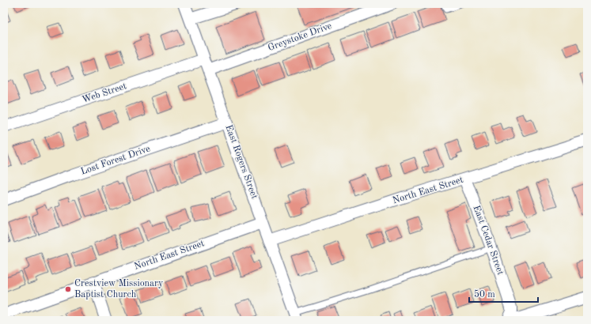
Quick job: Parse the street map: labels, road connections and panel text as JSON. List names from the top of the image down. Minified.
{"streets":{"street":["Greystoke Drive","Web Street","Lost Forest Drive","East Rogers Street","North East Street","East Cedar Street"]},"crossings":[["Greystoke Drive","East Rogers Street"],["Web Street","East Rogers Street"],["Lost Forest Drive","East Rogers Street"],["East Rogers Street","North East Street"],["North East Street","East Cedar Street"]],"places":["Crestview Missionary Baptist Church"],"scale_bar":"50 m"}
